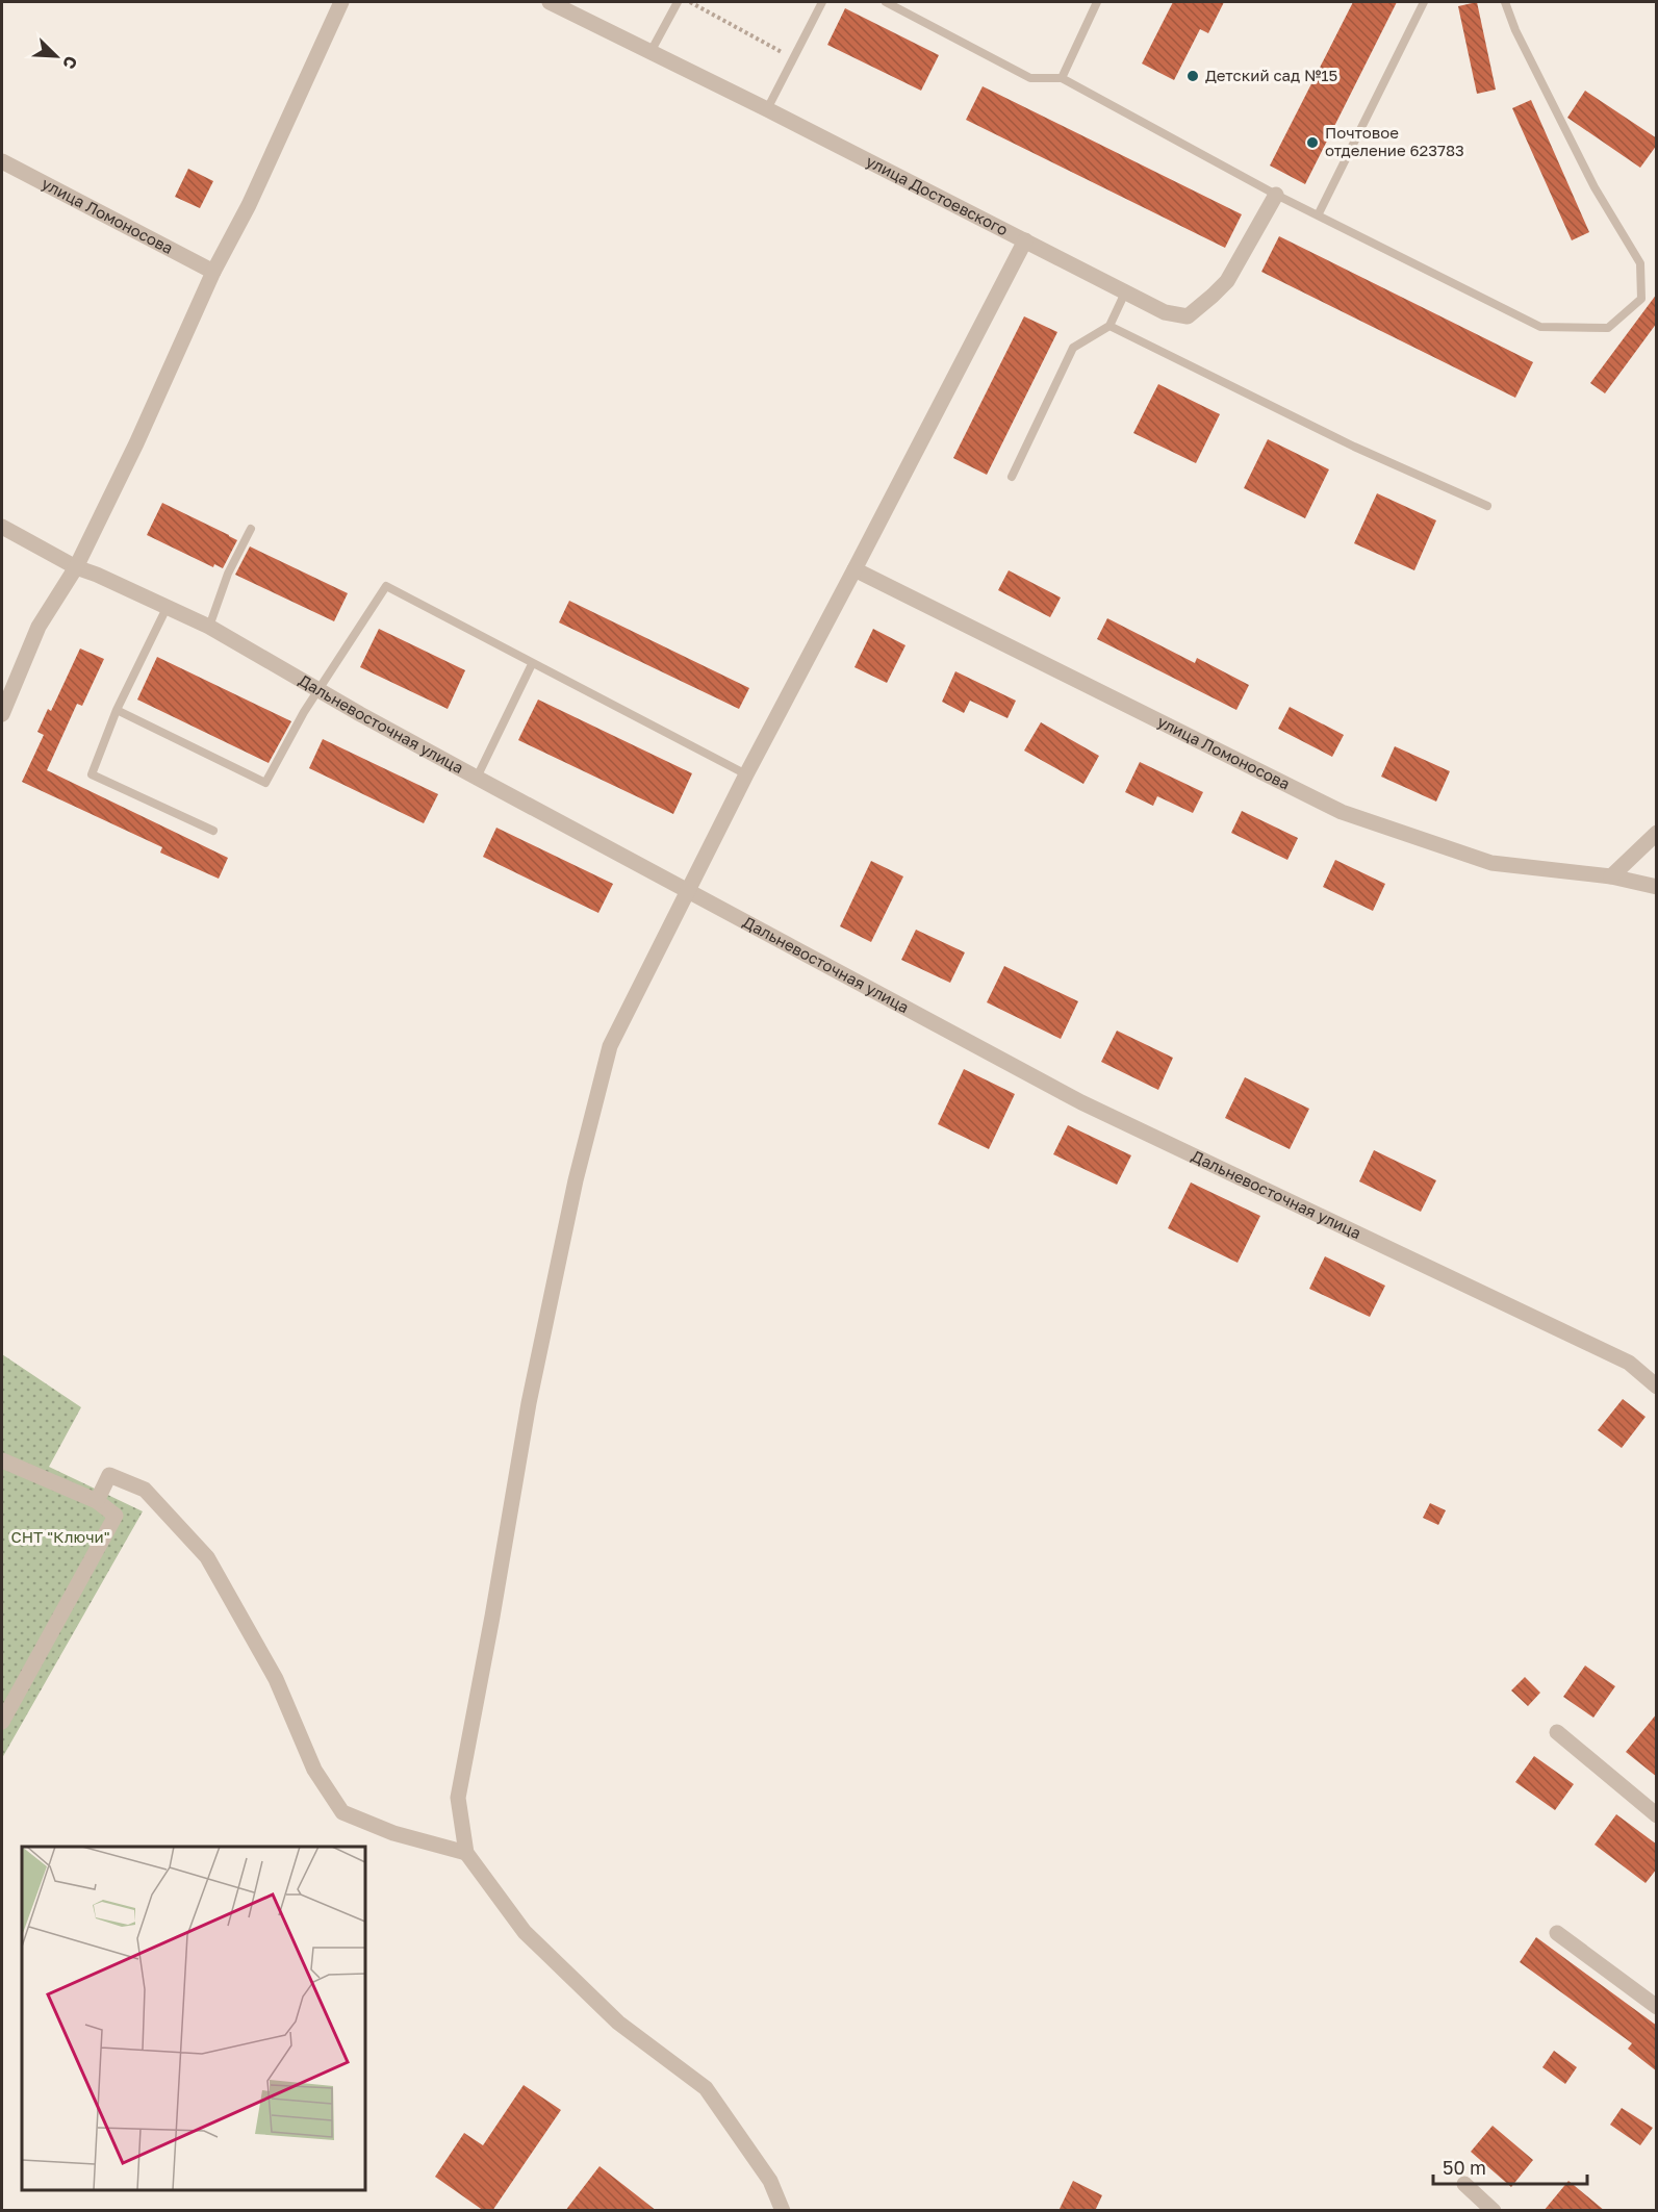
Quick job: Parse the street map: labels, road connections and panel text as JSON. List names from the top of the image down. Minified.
{"streets":{"street":["улица Достоевского","улица Ломоносова","Дальневосточная улица"]},"parks":["СНТ \"Ключи\""],"places":["Детский сад №15","Почтовое отделение 623783"],"scale_bar":"50 m","north":"bottom right"}
